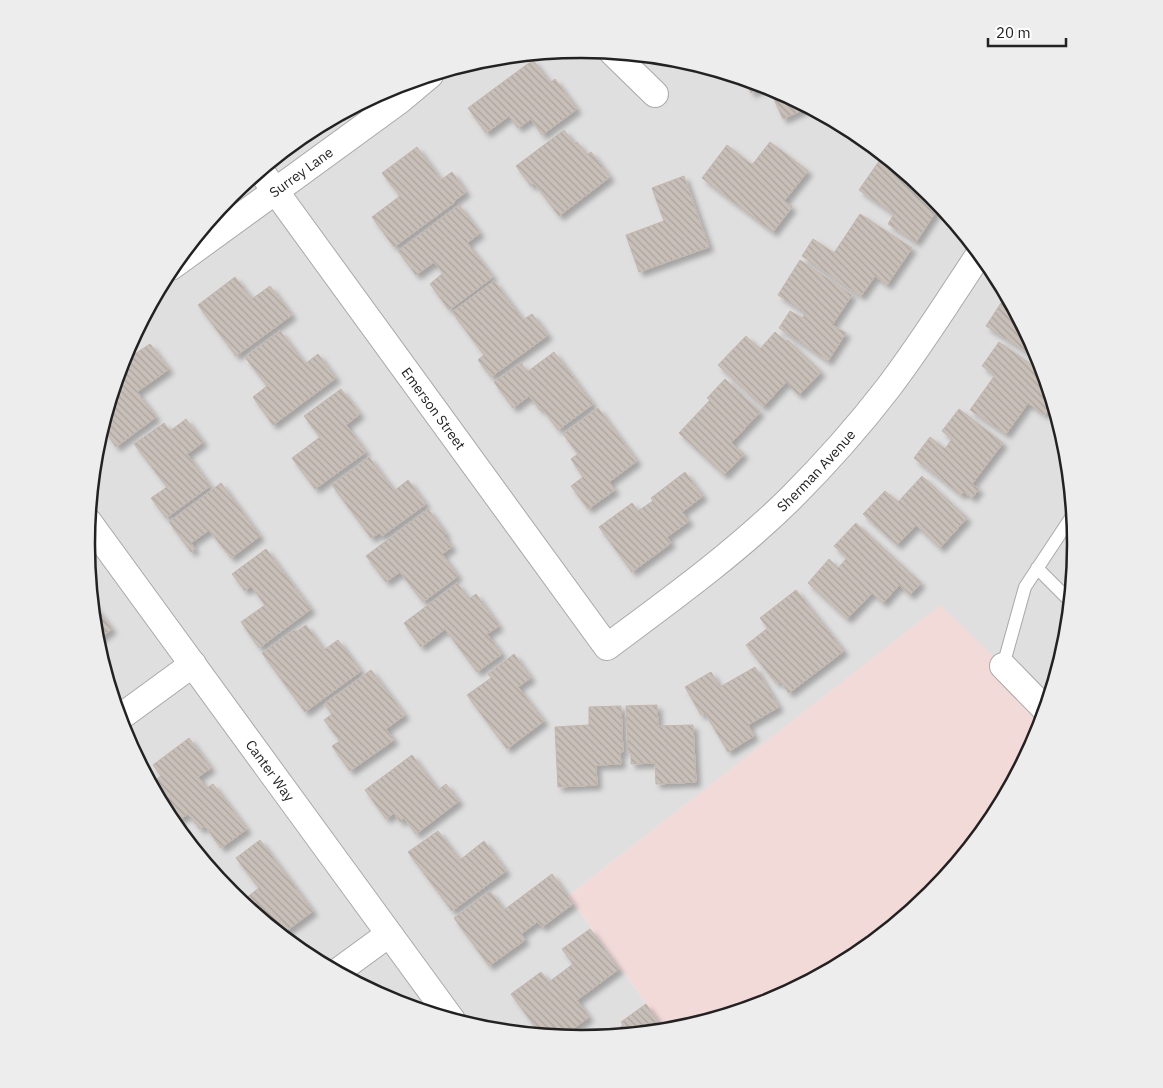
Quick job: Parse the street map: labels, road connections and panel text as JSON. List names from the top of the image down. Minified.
{"streets":{"street":["Surrey Lane","Emerson Street","Sherman Avenue","Canter Way"]},"crossings":[["Surrey Lane","Emerson Street"],["Emerson Street","Sherman Avenue"]],"scale_bar":"20 m"}
